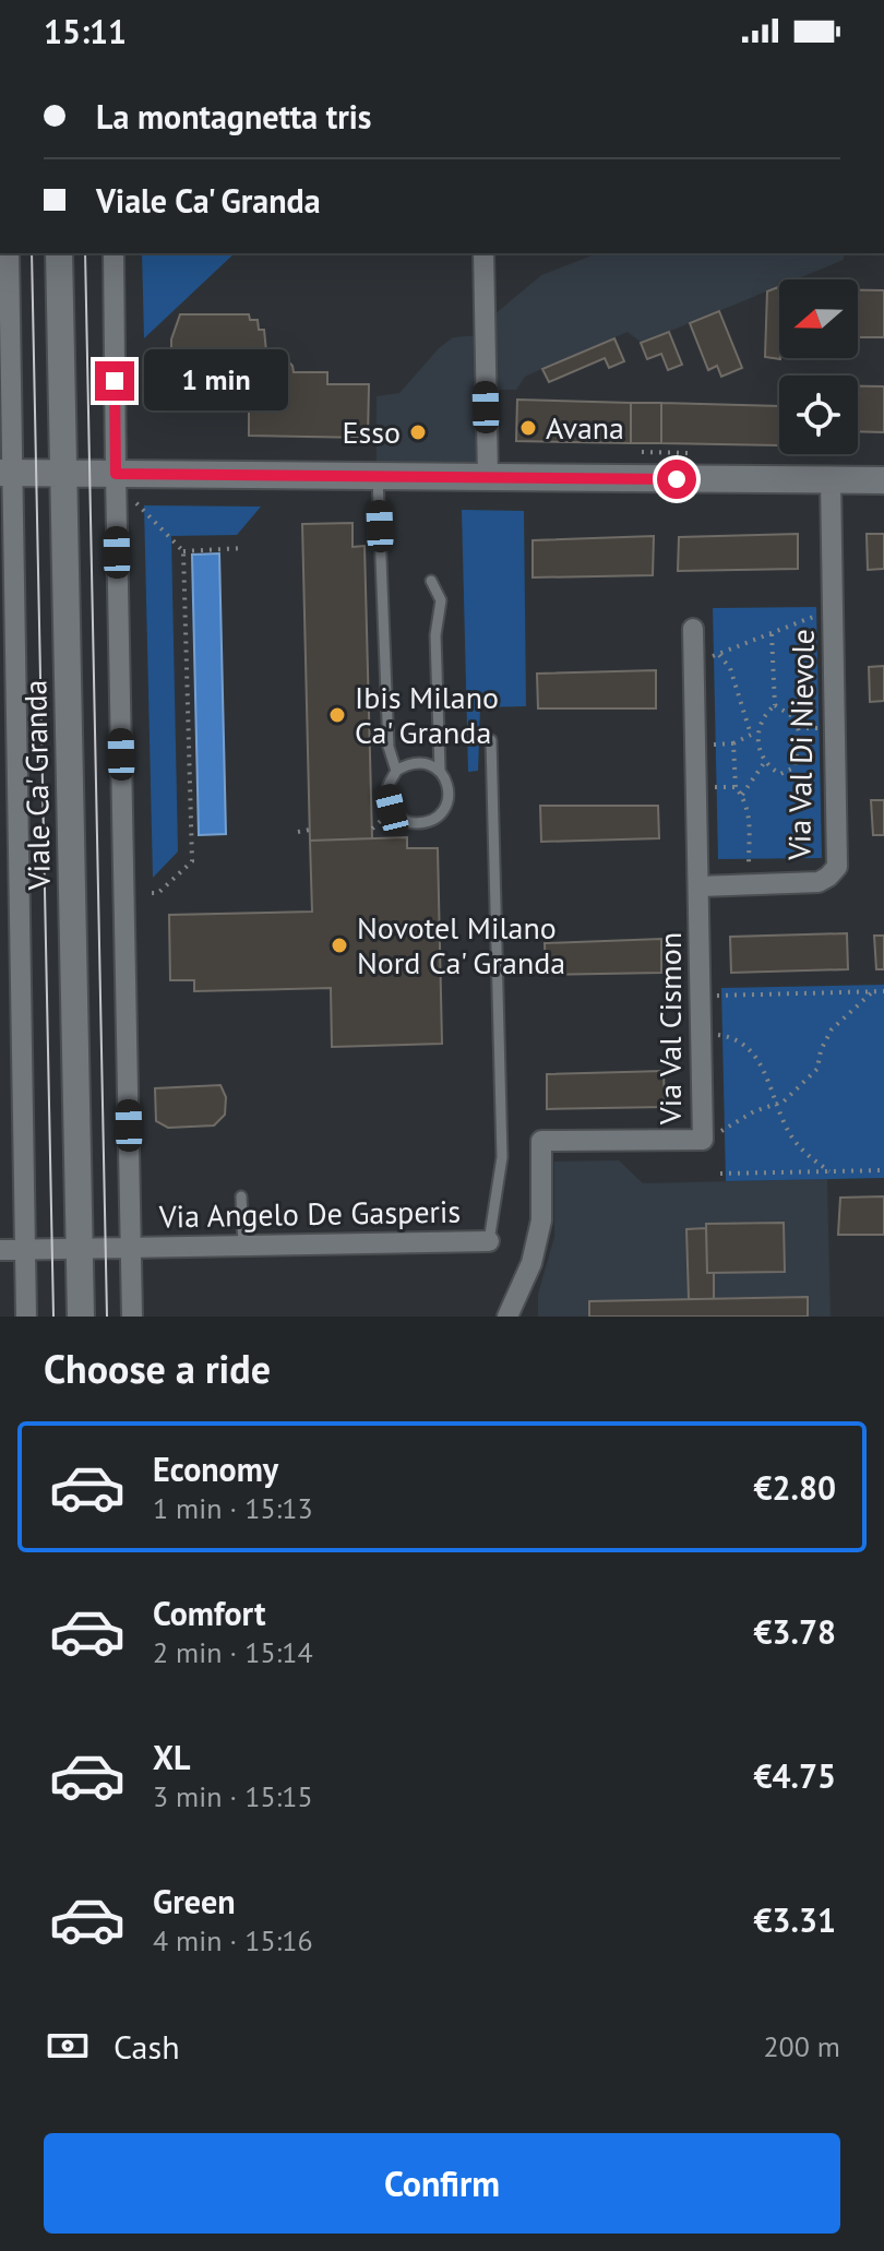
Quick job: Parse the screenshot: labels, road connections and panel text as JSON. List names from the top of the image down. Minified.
{"streets":{"street":["Via Val Di Nievole","Viale Ca' Granda","Via Val Cismon","Via Angelo De Gasperis"]},"crossings":[["Via Val Di Nievole","Via Val Cismon"],["Viale Ca' Granda","Via Angelo De Gasperis"]],"places":["Avana","Esso","Ibis Milano Ca' Granda","Novotel Milano Nord Ca' Granda"],"north":"left","page":{"status":"15:11","banner":["La montagnetta tris","Viale Ca' Granda"],"bubble":"1 min","heading":"Choose a ride","list":[{"name":"Economy","note":"1 min · 15:13","value":"€2.80"},{"name":"Comfort","note":"2 min · 15:14","value":"€3.78"},{"name":"XL","note":"3 min · 15:15","value":"€4.75"},{"name":"Green","note":"4 min · 15:16","value":"€3.31"}],"pay":["Cash","200 m"],"buttons":"Confirm"}}
